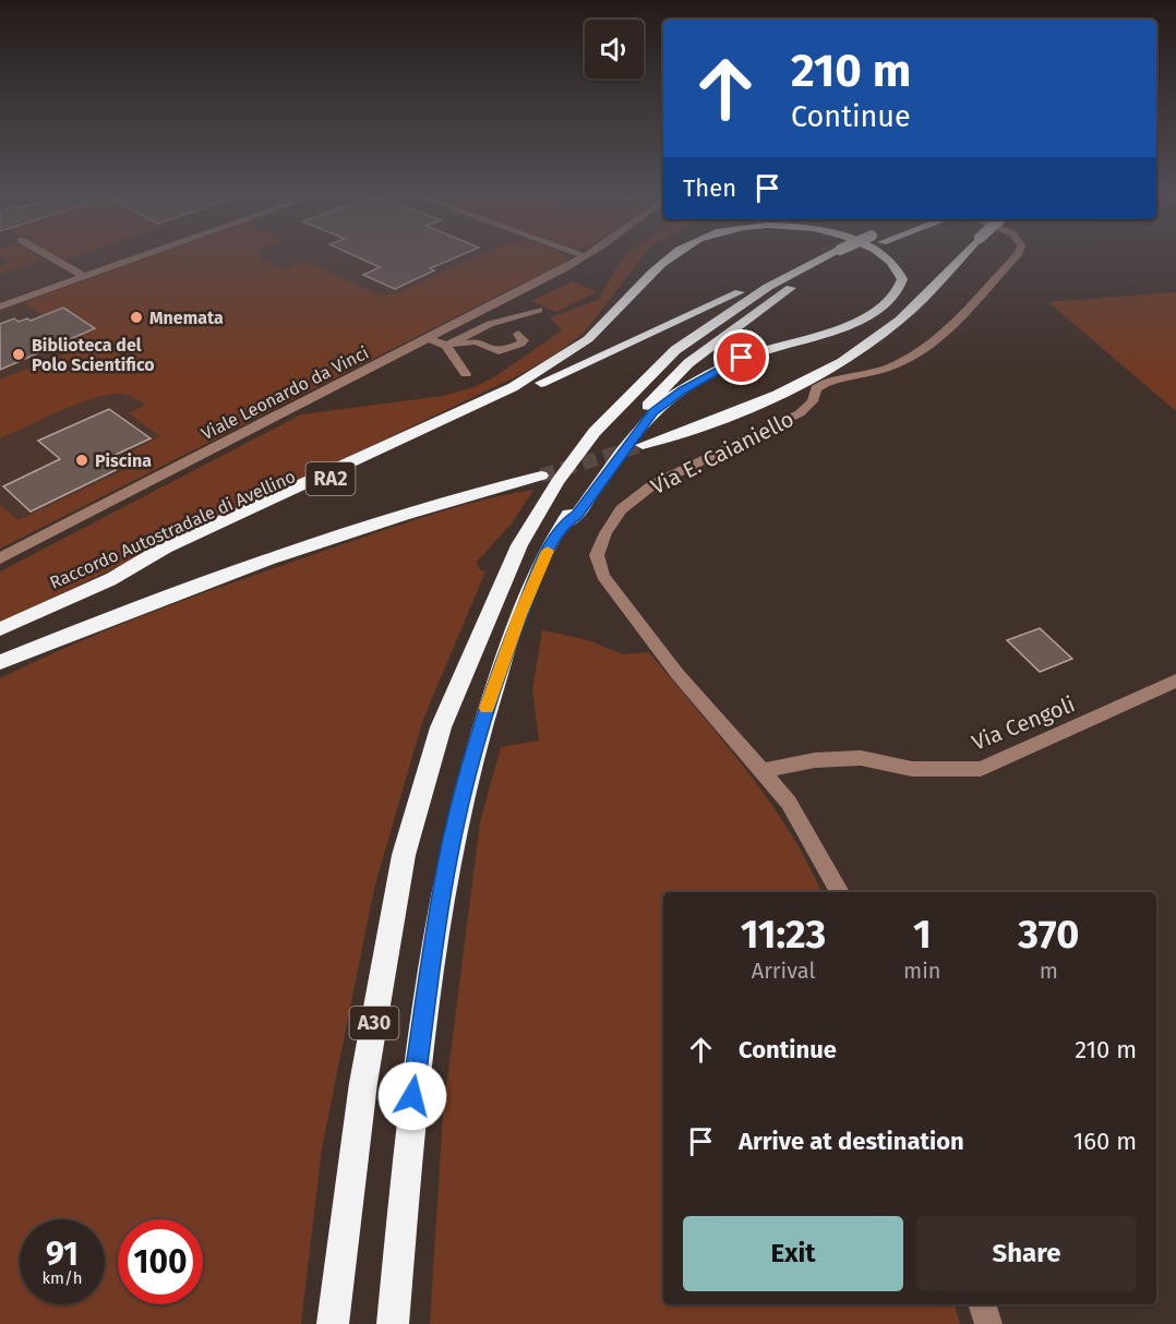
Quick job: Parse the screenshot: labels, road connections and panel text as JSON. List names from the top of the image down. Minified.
{"streets":{"highway":["RA2","Raccordo Autostradale di Avellino","A30"],"street":["Viale Leonardo da Vinci","Via E. Caianiello","Via Cengoli"]},"crossings":[["Via E. Caianiello","Via Cengoli"],["Raccordo Autostradale di Avellino","A30"]],"places":["Mnemata","Biblioteca del Polo Scientifico","Piscina"],"page":{"turn":["210 m","Continue"],"then":"Then","eta":["11:23","Arrival","1","min","370","m"],"list":[{"name":"Continue","value":"210 m"},{"name":"Arrive at destination","value":"160 m"}],"buttons":["Exit","Share"],"speed":"91 km/h","limit":"100"}}
